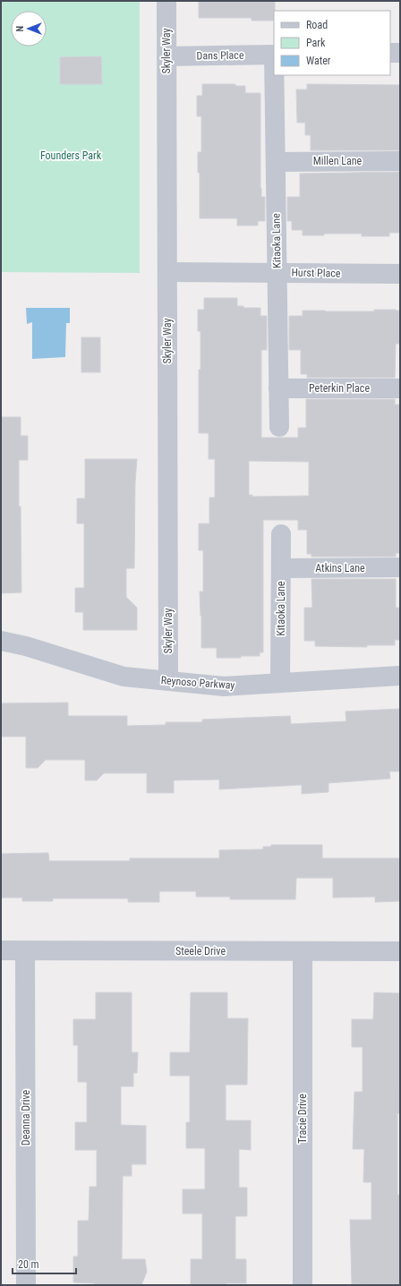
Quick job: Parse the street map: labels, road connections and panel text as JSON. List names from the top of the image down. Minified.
{"streets":{"street":["Skyler Way","Dans Place","Millen Lane","Kitaoka Lane","Hurst Place","Peterkin Place","Atkins Lane","Reynoso Parkway","Steele Drive","Deanna Drive","Tracie Drive"]},"crossings":[["Skyler Way","Dans Place"],["Skyler Way","Hurst Place"],["Skyler Way","Reynoso Parkway"],["Millen Lane","Kitaoka Lane"],["Kitaoka Lane","Hurst Place"],["Kitaoka Lane","Peterkin Place"],["Kitaoka Lane","Atkins Lane"],["Kitaoka Lane","Reynoso Parkway"],["Steele Drive","Deanna Drive"],["Steele Drive","Tracie Drive"]],"parks":["Founders Park"],"legend":["Road","Park","Water"],"scale_bar":"20 m","north":"left"}
